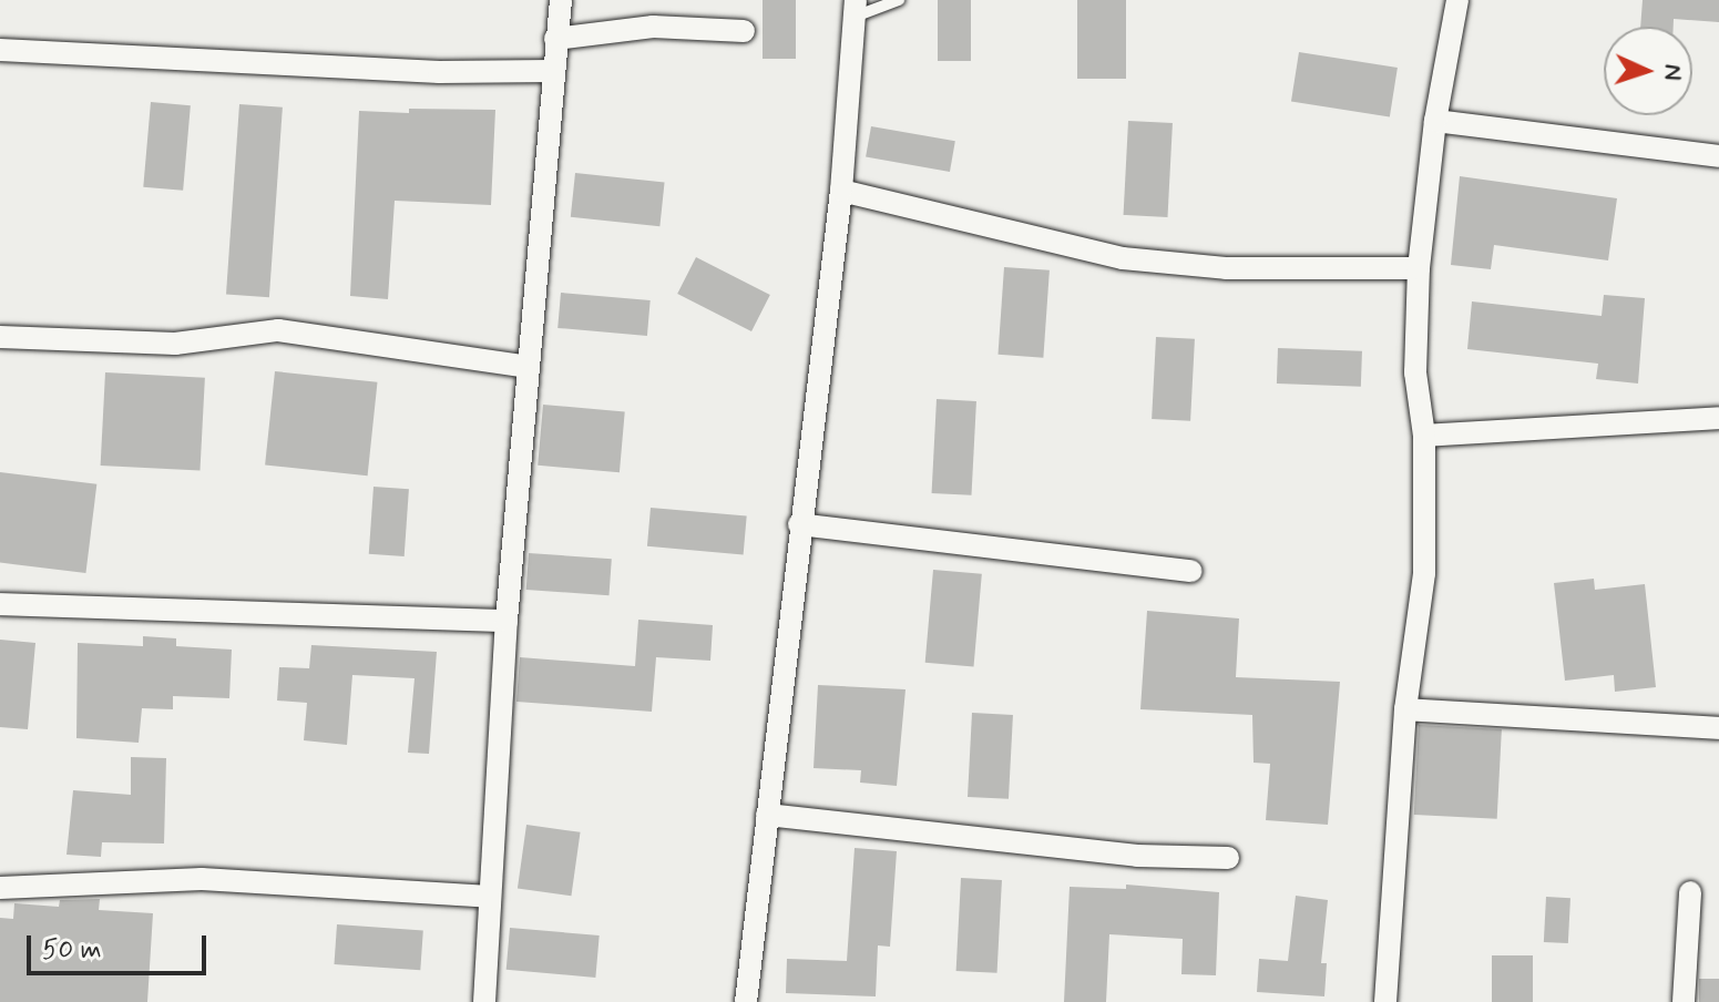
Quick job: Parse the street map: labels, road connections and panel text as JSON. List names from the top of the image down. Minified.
{"scale_bar":"50 m","north":"right"}
